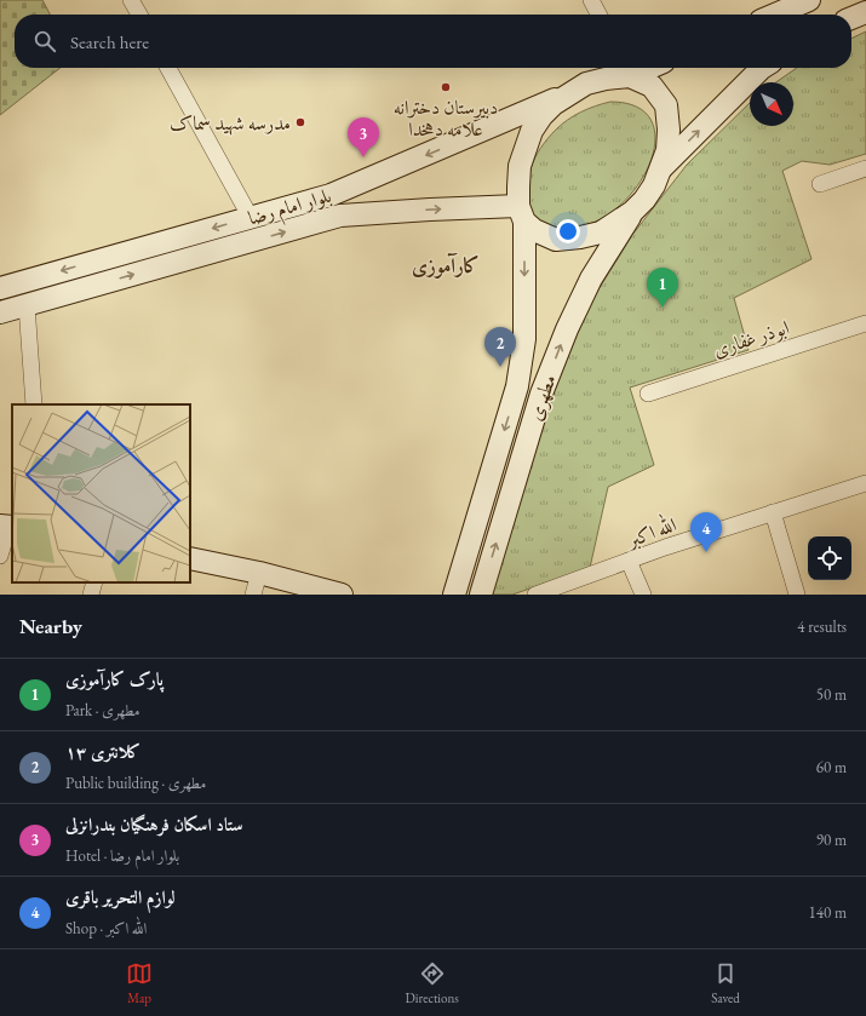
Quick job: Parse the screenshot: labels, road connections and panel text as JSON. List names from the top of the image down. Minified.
{"streets":{"main road":["بلوار امام رضا","مطهری"],"street":["ابوذر غفاری","الله اکبر"]},"crossings":[["بلوار امام رضا","مطهری"]],"districts":["کارآموزی"],"places":["دبیرستان دخترانه علامه دهخدا","مدرسه شهید سماک"],"north":"bottom right","page":{"search":"Search here","pins":["3","1","2","4"],"heading":["Nearby","4 results"],"list":[{"mark":"1","name":"پارک کارآموزی","note":"Park · مطهری","value":"50 m"},{"mark":"2","name":"کلانتری ۱۳","note":"Public building · مطهری","value":"60 m"},{"mark":"3","name":"ستاد اسکان فرهنگیان بندرانزلی","note":"Hotel · بلوار امام رضا","value":"90 m"},{"mark":"4","name":"لوازم التحریر باقری","note":"Shop · الله اکبر","value":"140 m"}],"nav":["Map","Directions","Saved"]}}
